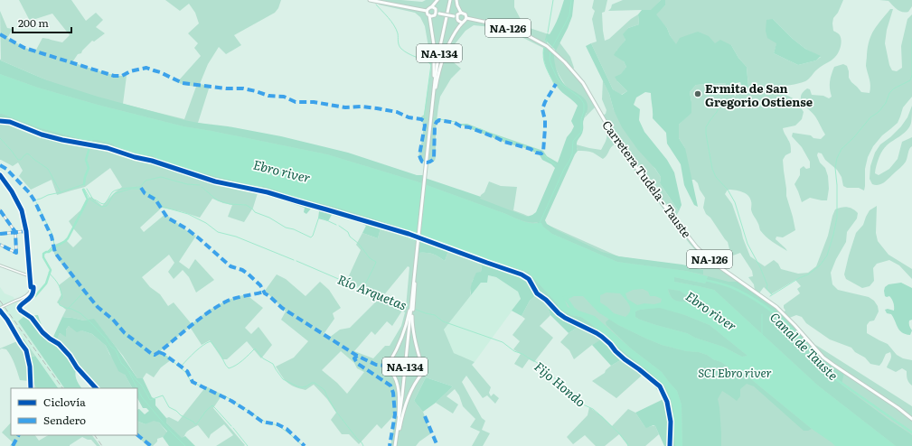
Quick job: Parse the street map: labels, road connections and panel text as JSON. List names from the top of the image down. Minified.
{"streets":{"main road":["NA-126","NA-134","Carretera Tudela - Tauste"]},"water":["Ebro river","Río Arquetas","Canal de Tauste","Fijo Hondo"],"parks":["SCI Ebro river"],"places":["Ermita de San Gregorio Ostiense"],"legend":["Ciclovía","Sendero"],"scale_bar":"200 m"}
